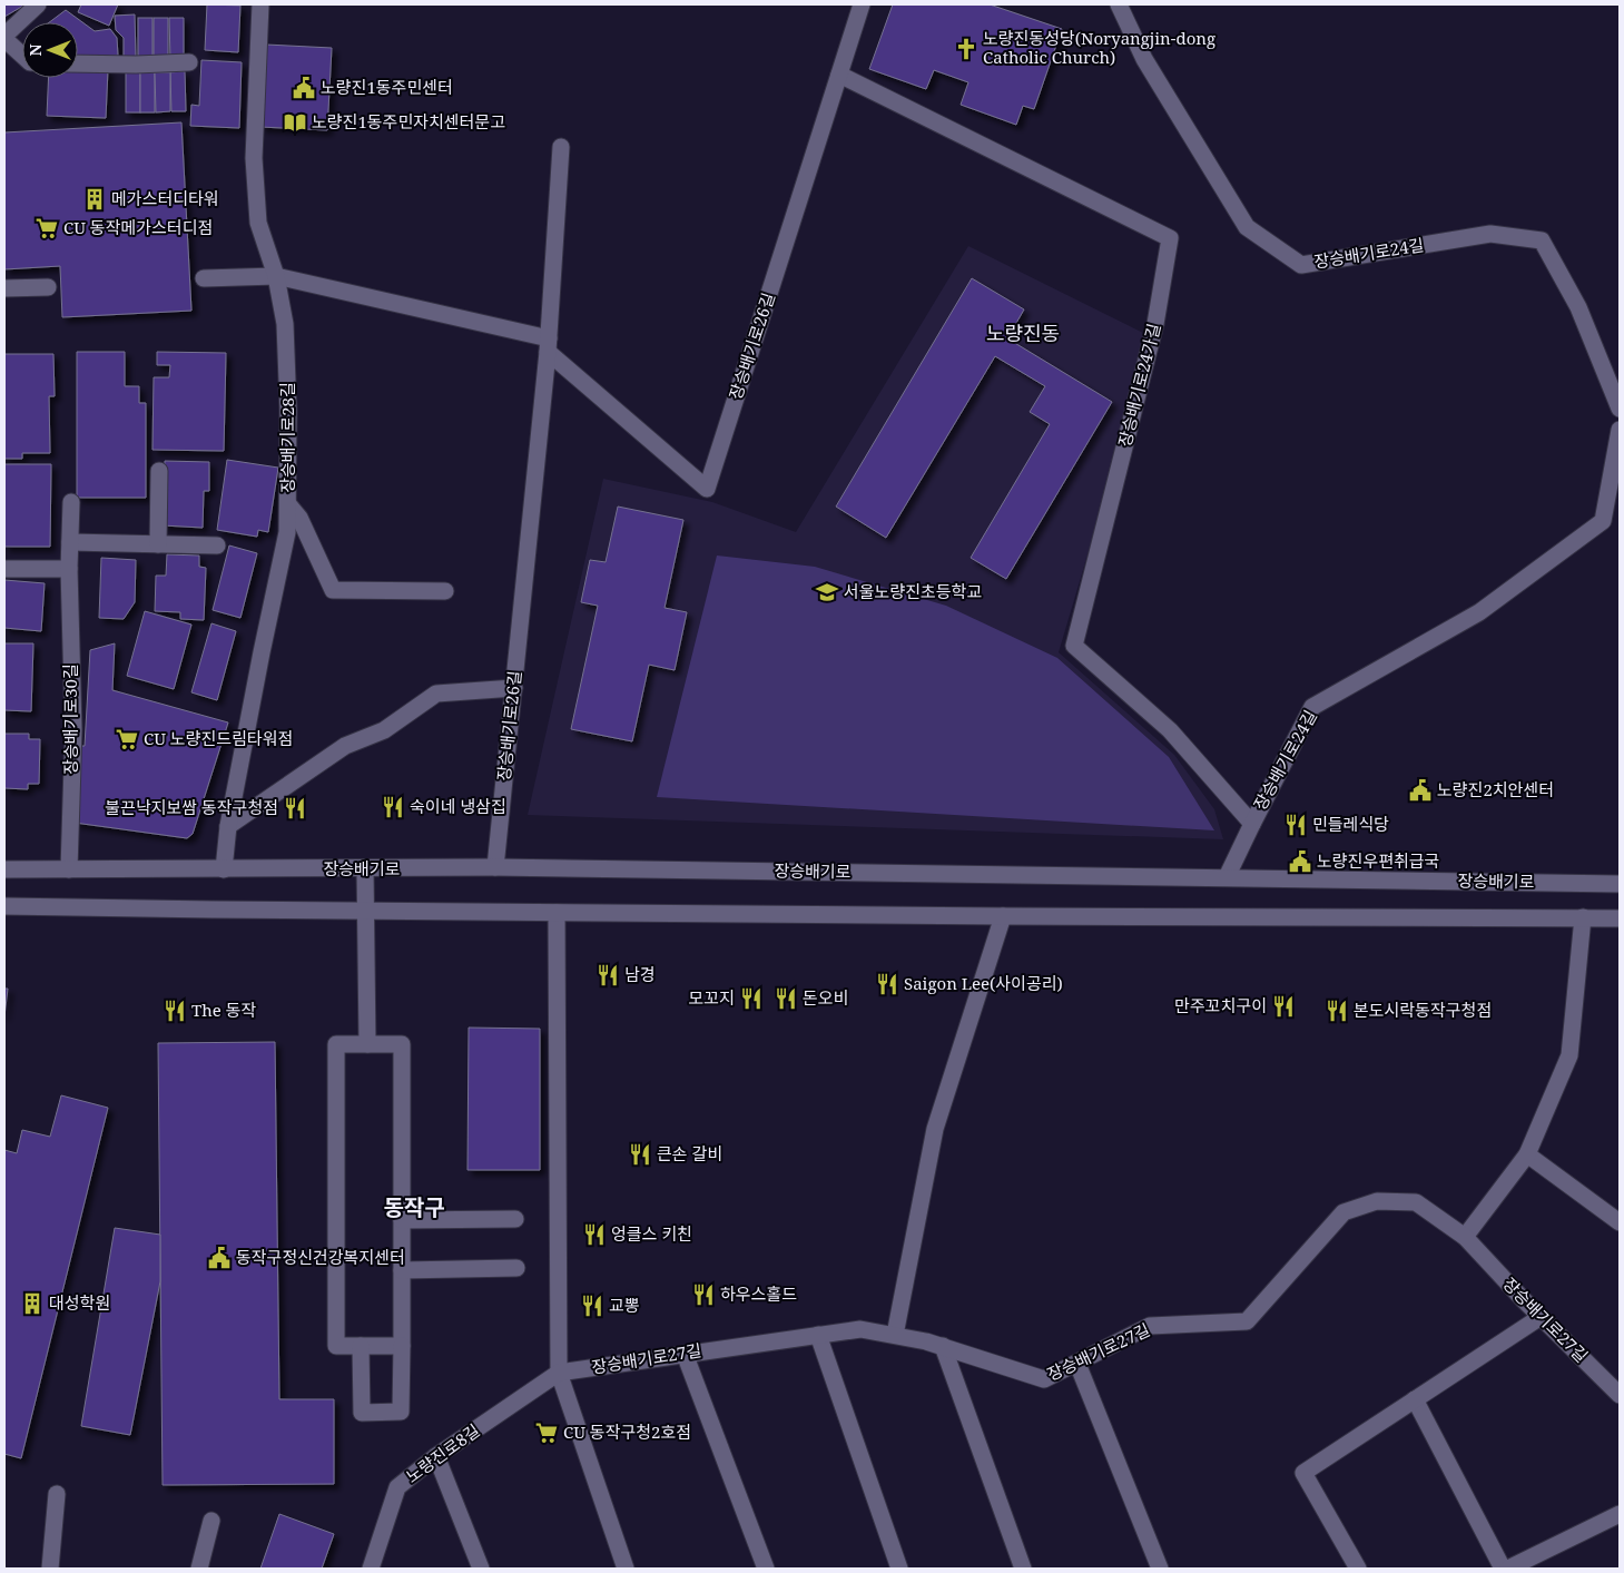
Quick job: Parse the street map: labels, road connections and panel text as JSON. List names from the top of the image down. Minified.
{"streets":{"street":["장승배기로24길","장승배기로26길","장승배기로24가길","장승배기로28길","장승배기로30길","장승배기로","장승배기로27길","노량진로8길"]},"crossings":[["장승배기로24길","장승배기로24가길"],["장승배기로24길","장승배기로"],["장승배기로26길","장승배기로24가길"],["장승배기로26길","장승배기로"],["장승배기로28길","장승배기로"],["장승배기로30길","장승배기로"],["장승배기로27길","노량진로8길"]],"districts":["노량진동","동작구"],"places":{"church":["노량진동성당(Noryangjin-dong Catholic Church)"],"public building":["노량진1동주민센터","노량진2치안센터","노량진우편취급국","동작구정신건강복지센터"],"library":["노량진1동주민자치센터문고"],"building":["메가스터디타워","대성학원"],"supermarket":["CU 동작메가스터디점","CU 노량진드림타워점","CU 동작구청2호점"],"school or university":["서울노량진초등학교"],"restaurant":["숙이네 냉삼집","불끈낙지보쌈 동작구청점","민들레식당","남경","Saigon Lee(사이공리)","모꼬지","돈오비","만주꼬치구이","The 동작","본도시락동작구청점","큰손 갈비","엉클스 키친","하우스홀드","교뽕"]},"north":"left"}
